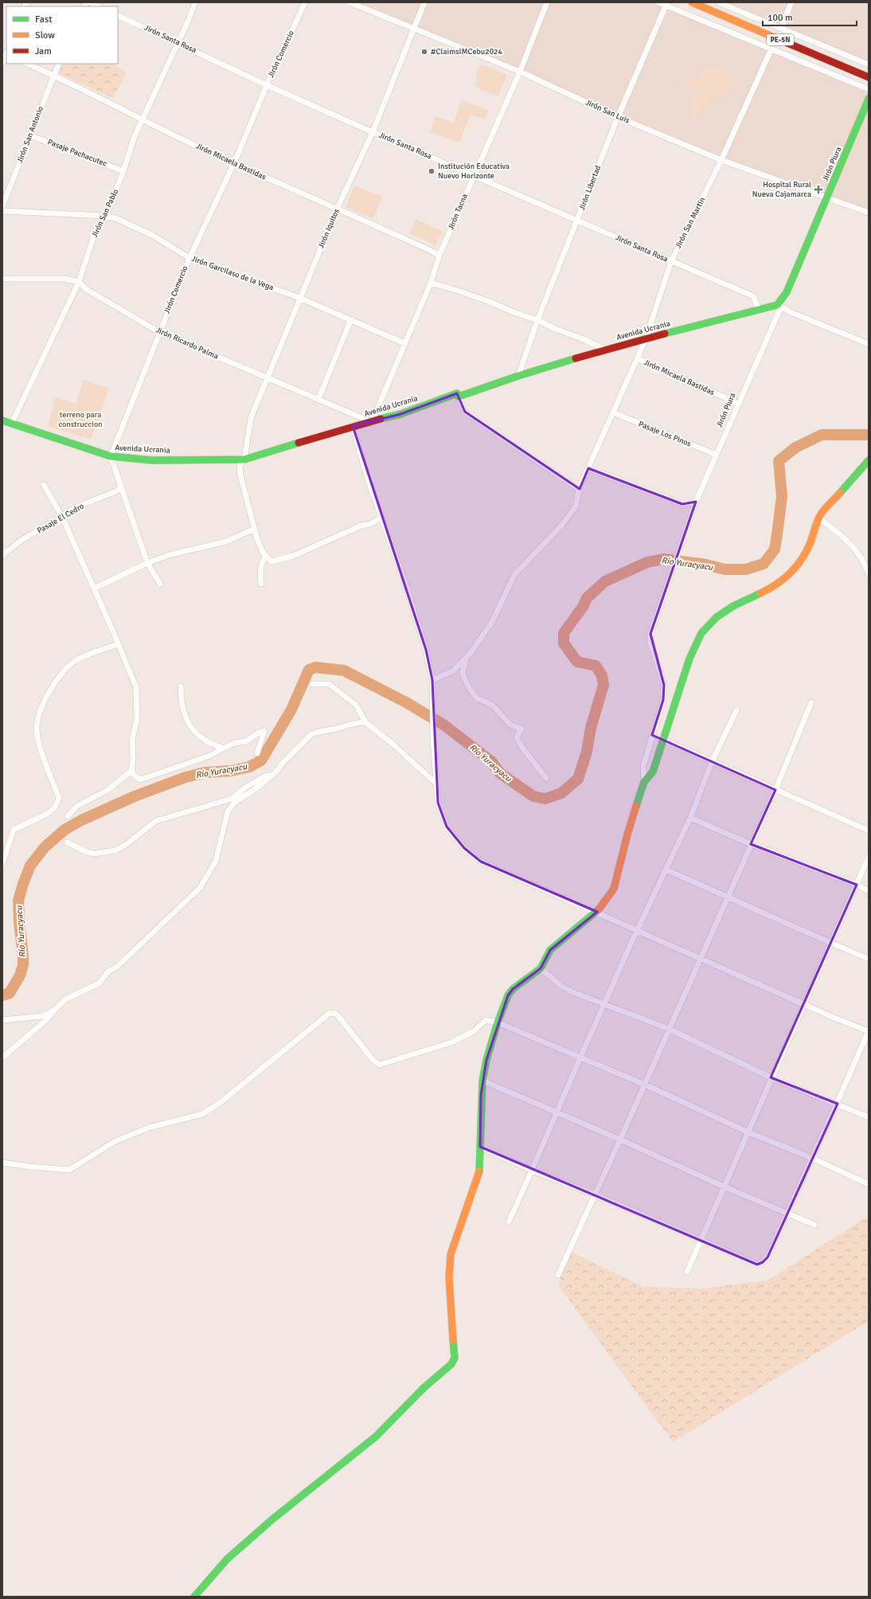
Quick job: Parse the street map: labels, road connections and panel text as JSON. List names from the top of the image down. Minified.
{"streets":{"main road":["PE-5N","Jirón Piura","Avenida Ucrania"],"street":["Jirón Santa Rosa","Jirón Comercio","Jirón San Luis","Jirón San Antonio","Pasaje Pachacutec","Jirón Micaela Bastidas","Jirón Libertad","Jirón Tacna","Jirón San Pablo","Jirón San Martín","Jirón Iquitos","Jirón Garcilaso de la Vega","Jirón Ricardo Palma","Pasaje Los Pinos","Pasaje El Cedro"]},"crossings":[["Jirón Santa Rosa","Jirón Comercio"],["Jirón Santa Rosa","Jirón Libertad"],["Jirón Santa Rosa","Jirón Tacna"],["Jirón Santa Rosa","Jirón San Pablo"],["Jirón Santa Rosa","Jirón San Martín"],["Jirón Santa Rosa","Jirón Iquitos"],["Jirón Santa Rosa","Avenida Ucrania"],["Jirón Comercio","Jirón Micaela Bastidas"],["Jirón Comercio","Jirón Garcilaso de la Vega"],["Jirón Comercio","Avenida Ucrania"],["Jirón Comercio","Jirón Ricardo Palma"],["Jirón San Luis","Jirón Piura"],["Jirón San Luis","Jirón Libertad"],["Jirón San Luis","Jirón Tacna"],["Jirón San Luis","Jirón San Martín"],["Jirón San Luis","Jirón Iquitos"],["Jirón San Antonio","Pasaje Pachacutec"],["Jirón San Antonio","Jirón Micaela Bastidas"],["Pasaje Pachacutec","Jirón San Pablo"],["Jirón Micaela Bastidas","Jirón Piura"],["Jirón Micaela Bastidas","Jirón Tacna"],["Jirón Micaela Bastidas","Jirón San Pablo"],["Jirón Micaela Bastidas","Jirón San Martín"],["Jirón Micaela Bastidas","Jirón Iquitos"],["Jirón Piura","Avenida Ucrania"],["Jirón Piura","Pasaje Los Pinos"],["Jirón Libertad","Avenida Ucrania"],["Jirón Tacna","Jirón Garcilaso de la Vega"],["Jirón Tacna","Avenida Ucrania"],["Jirón Tacna","Jirón Ricardo Palma"],["Jirón San Pablo","Jirón Garcilaso de la Vega"],["Jirón San Pablo","Avenida Ucrania"],["Jirón San Pablo","Jirón Ricardo Palma"],["Jirón San Martín","Avenida Ucrania"],["Jirón San Martín","Pasaje Los Pinos"],["Jirón Iquitos","Jirón Garcilaso de la Vega"],["Jirón Iquitos","Avenida Ucrania"],["Jirón Iquitos","Jirón Ricardo Palma"],["Avenida Ucrania","Jirón Ricardo Palma"]],"water":["Río Yuracyacu"],"parks":["terreno para construccion"],"places":{"other":["#ClaimsIMCebu2024","Institución Educativa Nuevo Horizonte"],"health":["Hospital Rural Nueva Cajamarca"]},"legend":["Fast","Slow","Jam"],"scale_bar":"100 m"}
